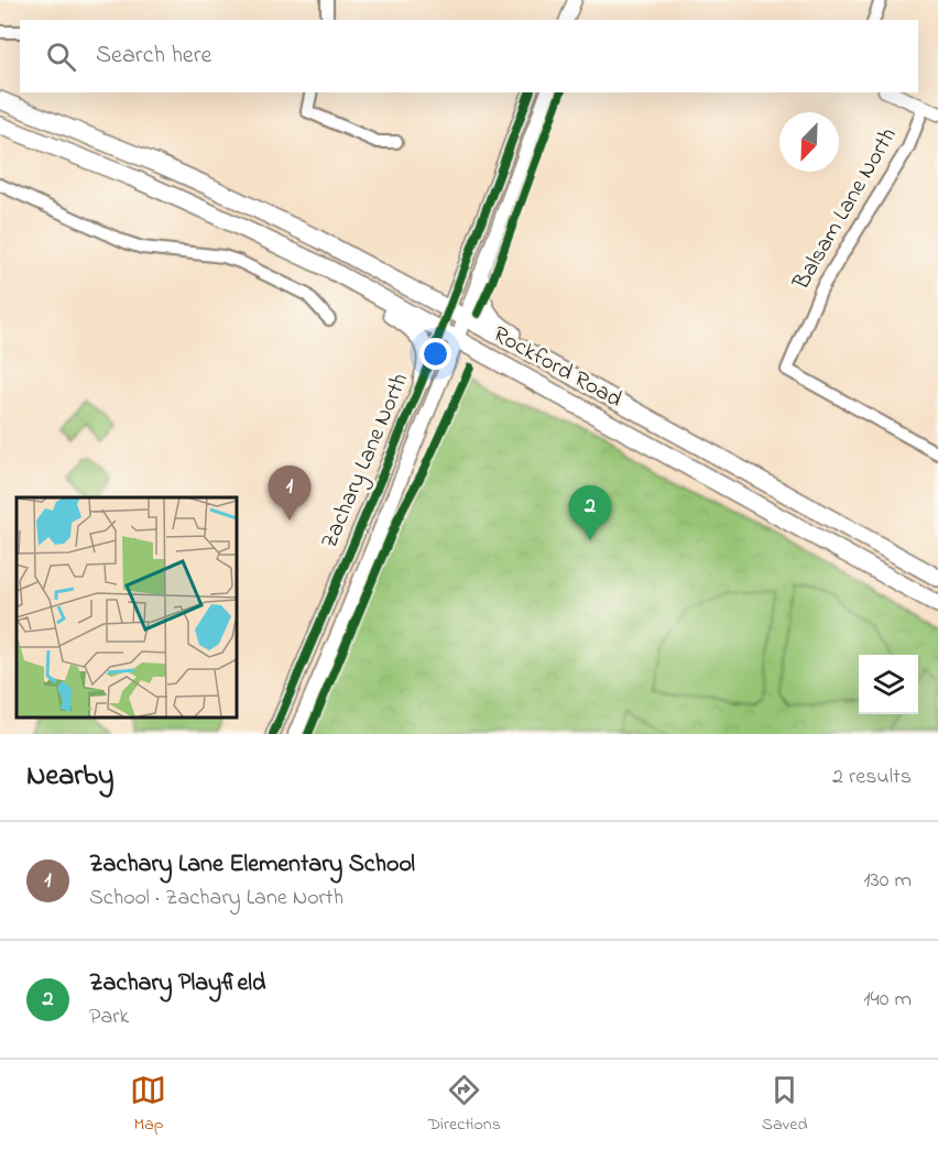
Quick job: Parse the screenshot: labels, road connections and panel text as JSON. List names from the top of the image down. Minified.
{"streets":{"main road":["Rockford Road"],"street":["Balsam Lane North","Zachary Lane North"]},"crossings":[["Rockford Road","Zachary Lane North"]],"north":"bottom left","page":{"search":"Search here","pins":["1","2"],"heading":["Nearby","2 results"],"list":[{"mark":"1","name":"Zachary Lane Elementary School","note":"School · Zachary Lane North","value":"130 m"},{"mark":"2","name":"Zachary Playfield","note":"Park","value":"140 m"}],"nav":["Map","Directions","Saved"]}}
